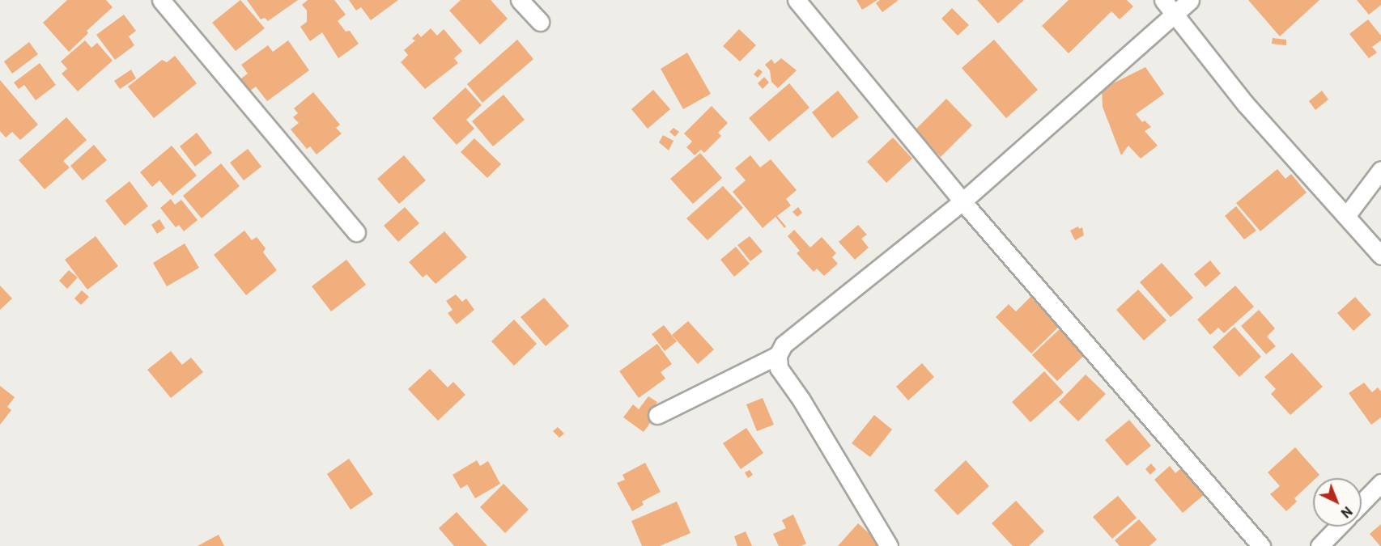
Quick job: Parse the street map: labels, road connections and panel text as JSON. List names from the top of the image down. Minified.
{"north":"bottom right"}
